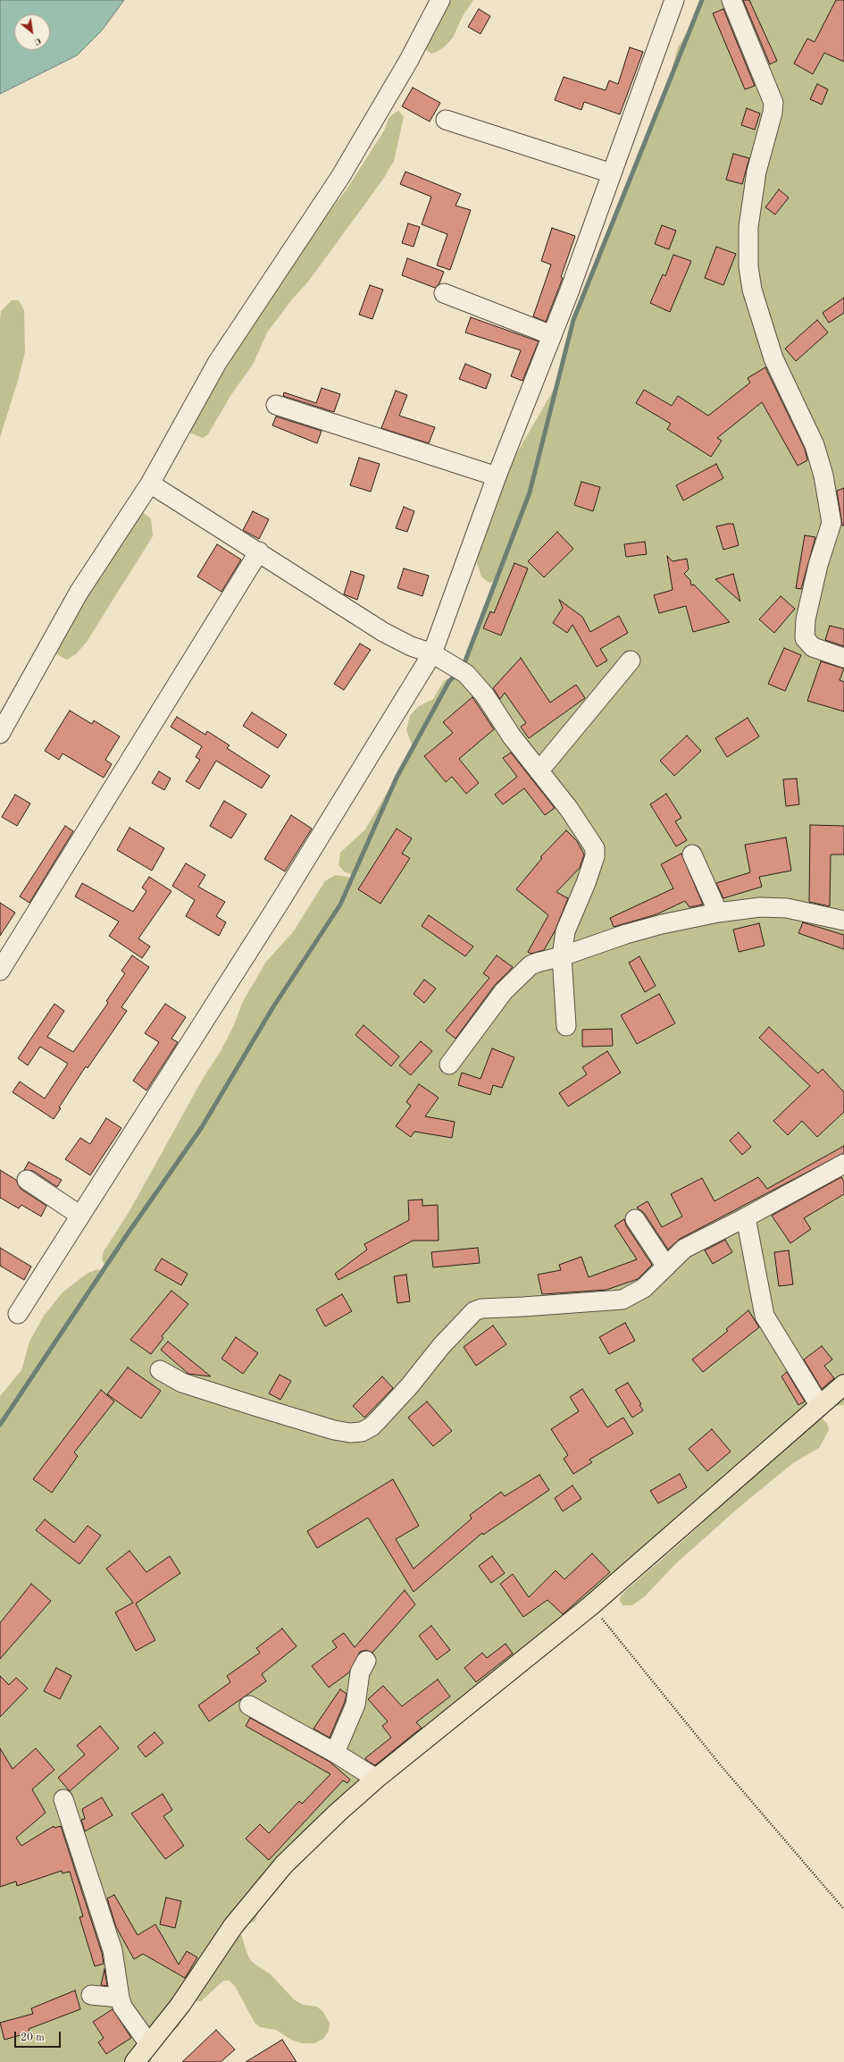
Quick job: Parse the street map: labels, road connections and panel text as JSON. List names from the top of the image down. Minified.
{"scale_bar":"20 m","north":"bottom right"}
